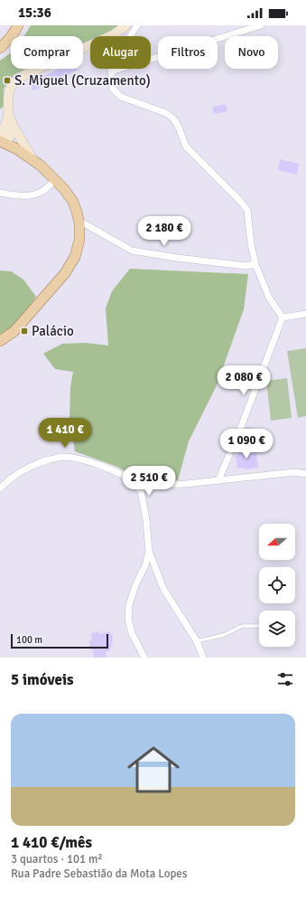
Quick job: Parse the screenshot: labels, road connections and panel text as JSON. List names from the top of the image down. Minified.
{"places":{"transit":["S. Miguel (Cruzamento)","Palácio"]},"scale_bar":"100 m","north":"left","page":{"status":"15:36","chip":["Comprar","Alugar","Filtros","Novo"],"price":["2 180 €","2 080 €","1 410 €","1 090 €","2 510 €"],"scale":"100 m","heading":"5 imóveis","list":[{"name":"1 410 €/mês","note":"3 quartos · 101 m² · Rua Padre Sebastião da Mota Lopes"}]}}
